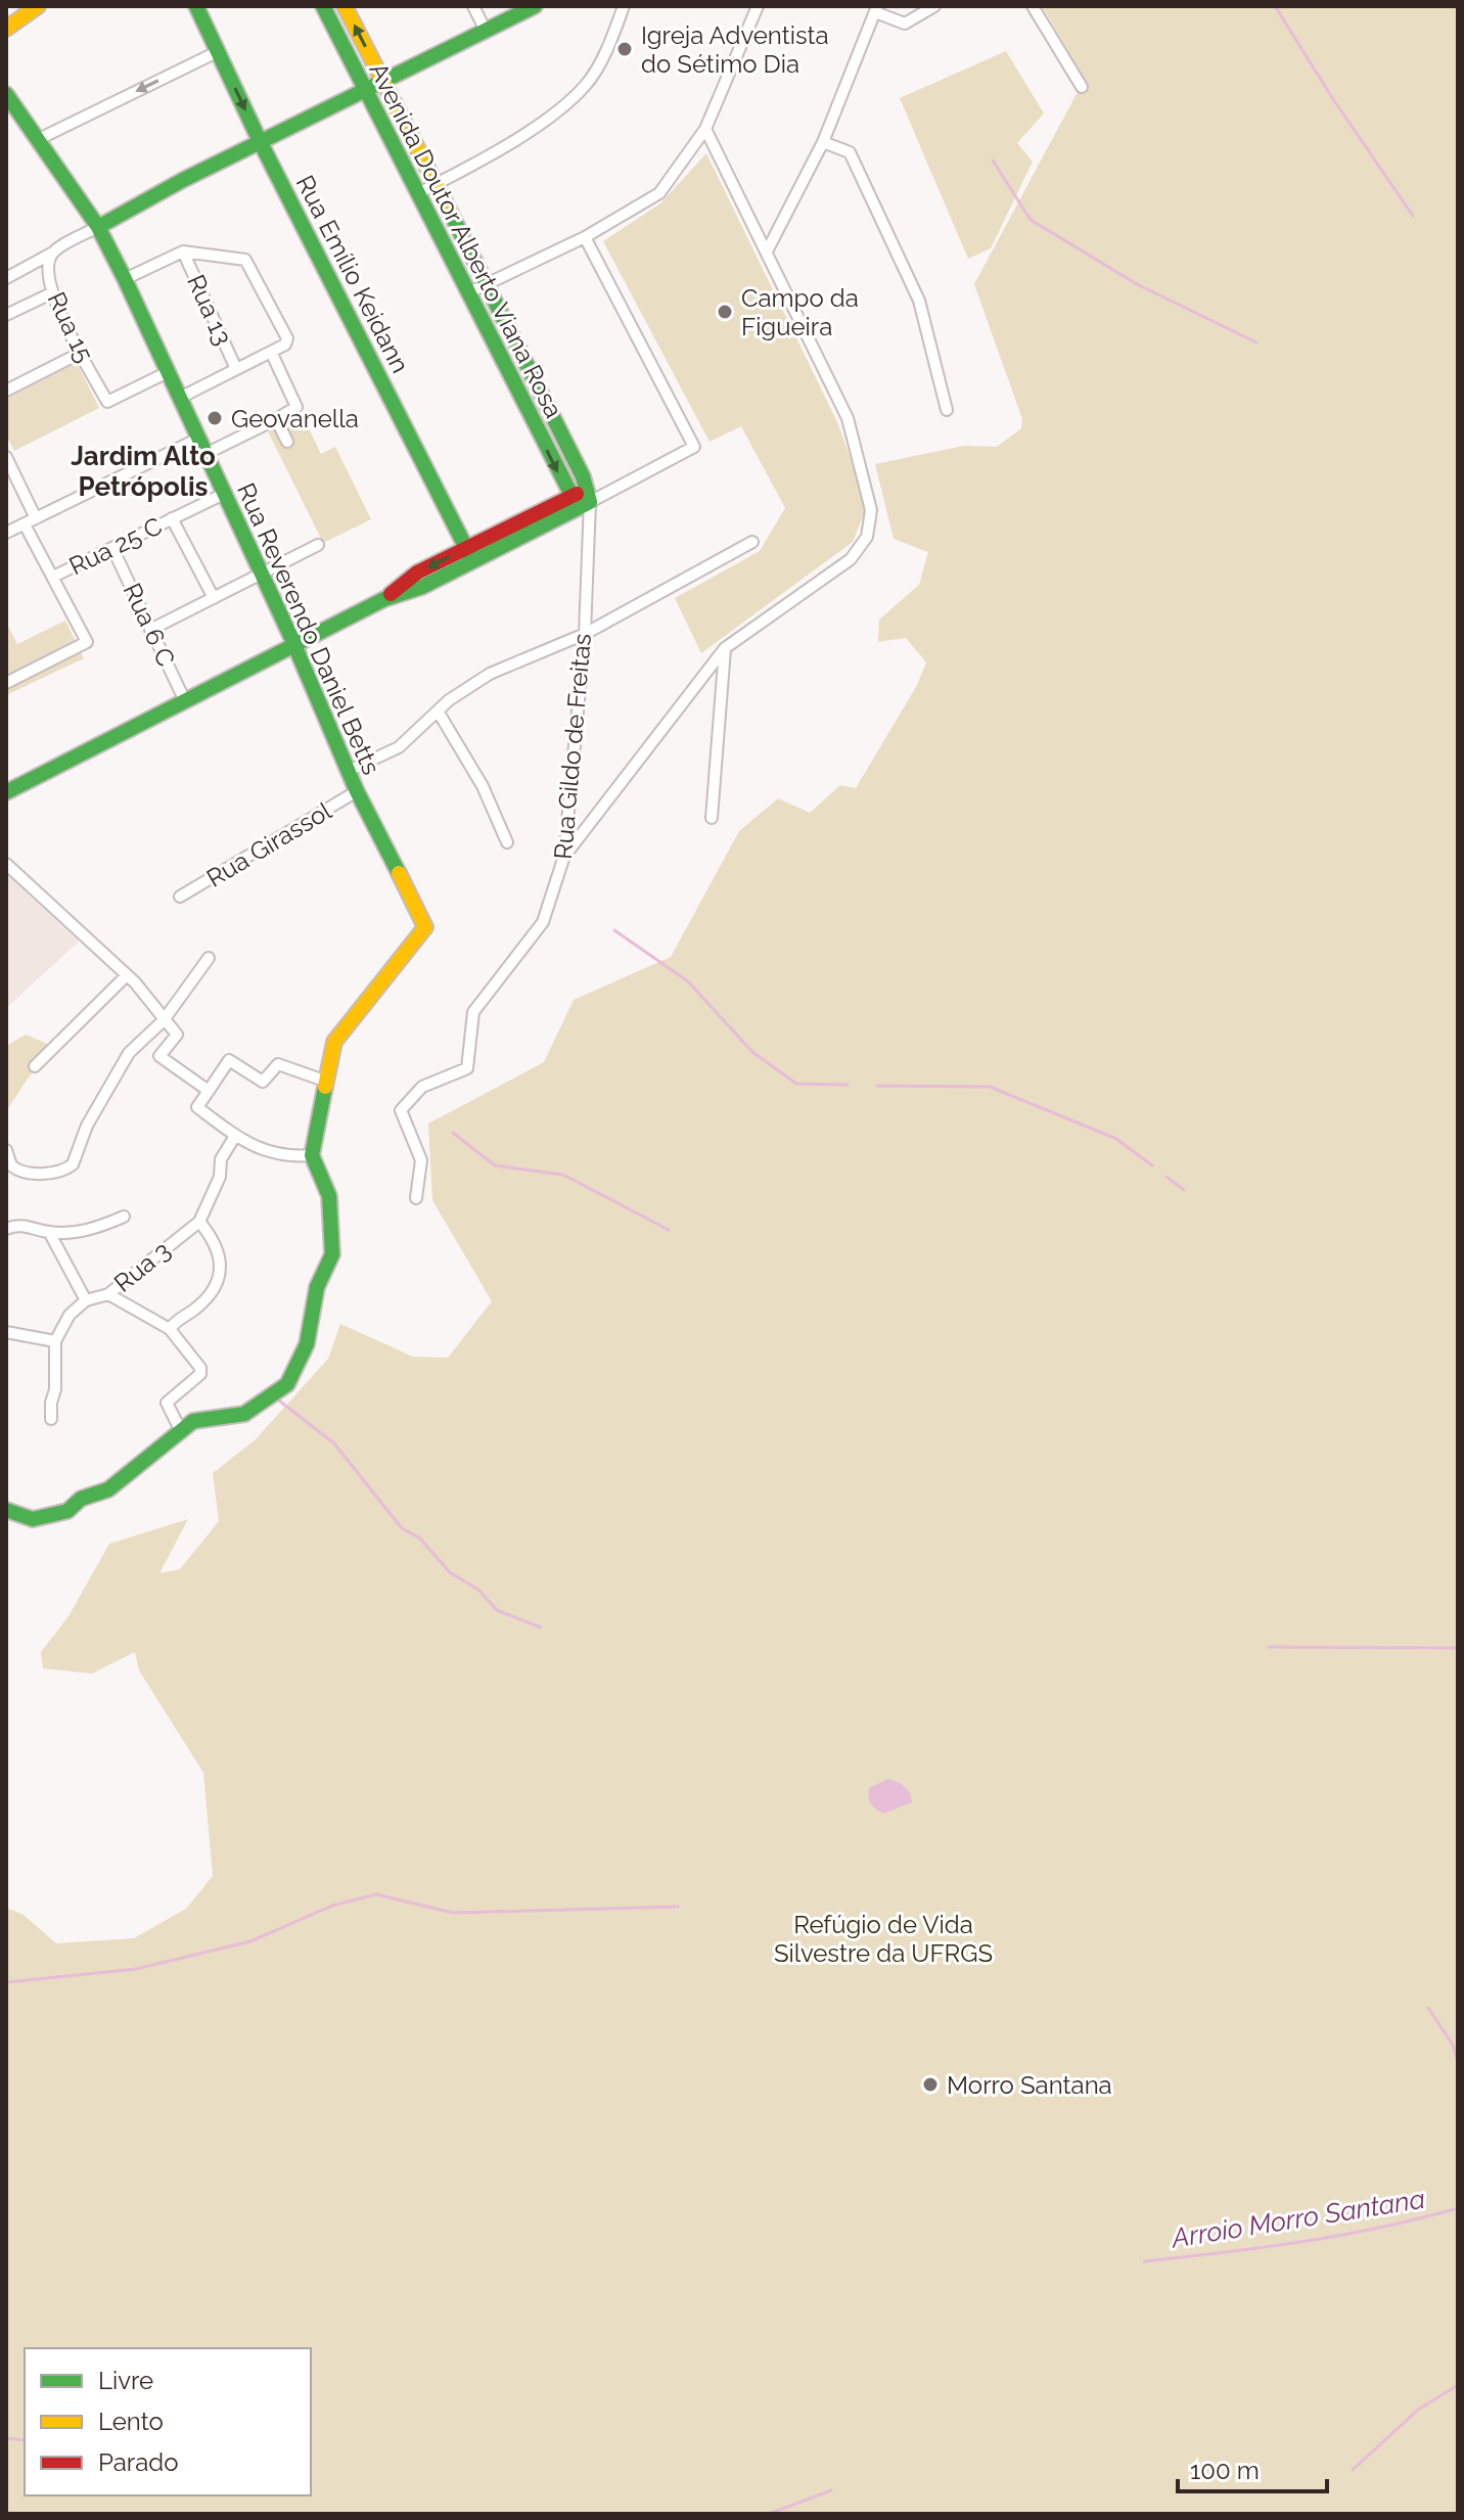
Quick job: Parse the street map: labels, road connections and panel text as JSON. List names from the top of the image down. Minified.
{"streets":{"street":["Avenida Doutor Alberto Viana Rosa","Rua Emílio Keidann","Rua 13","Rua 15","Rua 25 C","Rua 6 C","Rua Reverendo Daniel Betts","Rua Gildo de Freitas","Rua Girassol","Rua 3"]},"crossings":[["Avenida Doutor Alberto Viana Rosa","Rua Gildo de Freitas"],["Rua 15","Rua Reverendo Daniel Betts"],["Rua 25 C","Rua 6 C"],["Rua 25 C","Rua Reverendo Daniel Betts"],["Rua Reverendo Daniel Betts","Rua Girassol"]],"districts":["Jardim Alto Petrópolis"],"water":["Arroio Morro Santana"],"parks":["Refúgio de Vida Silvestre da UFRGS"],"places":["Igreja Adventista do Sétimo Dia","Campo da Figueira","Geovanella","Morro Santana"],"legend":["Livre","Lento","Parado"],"scale_bar":"100 m"}
